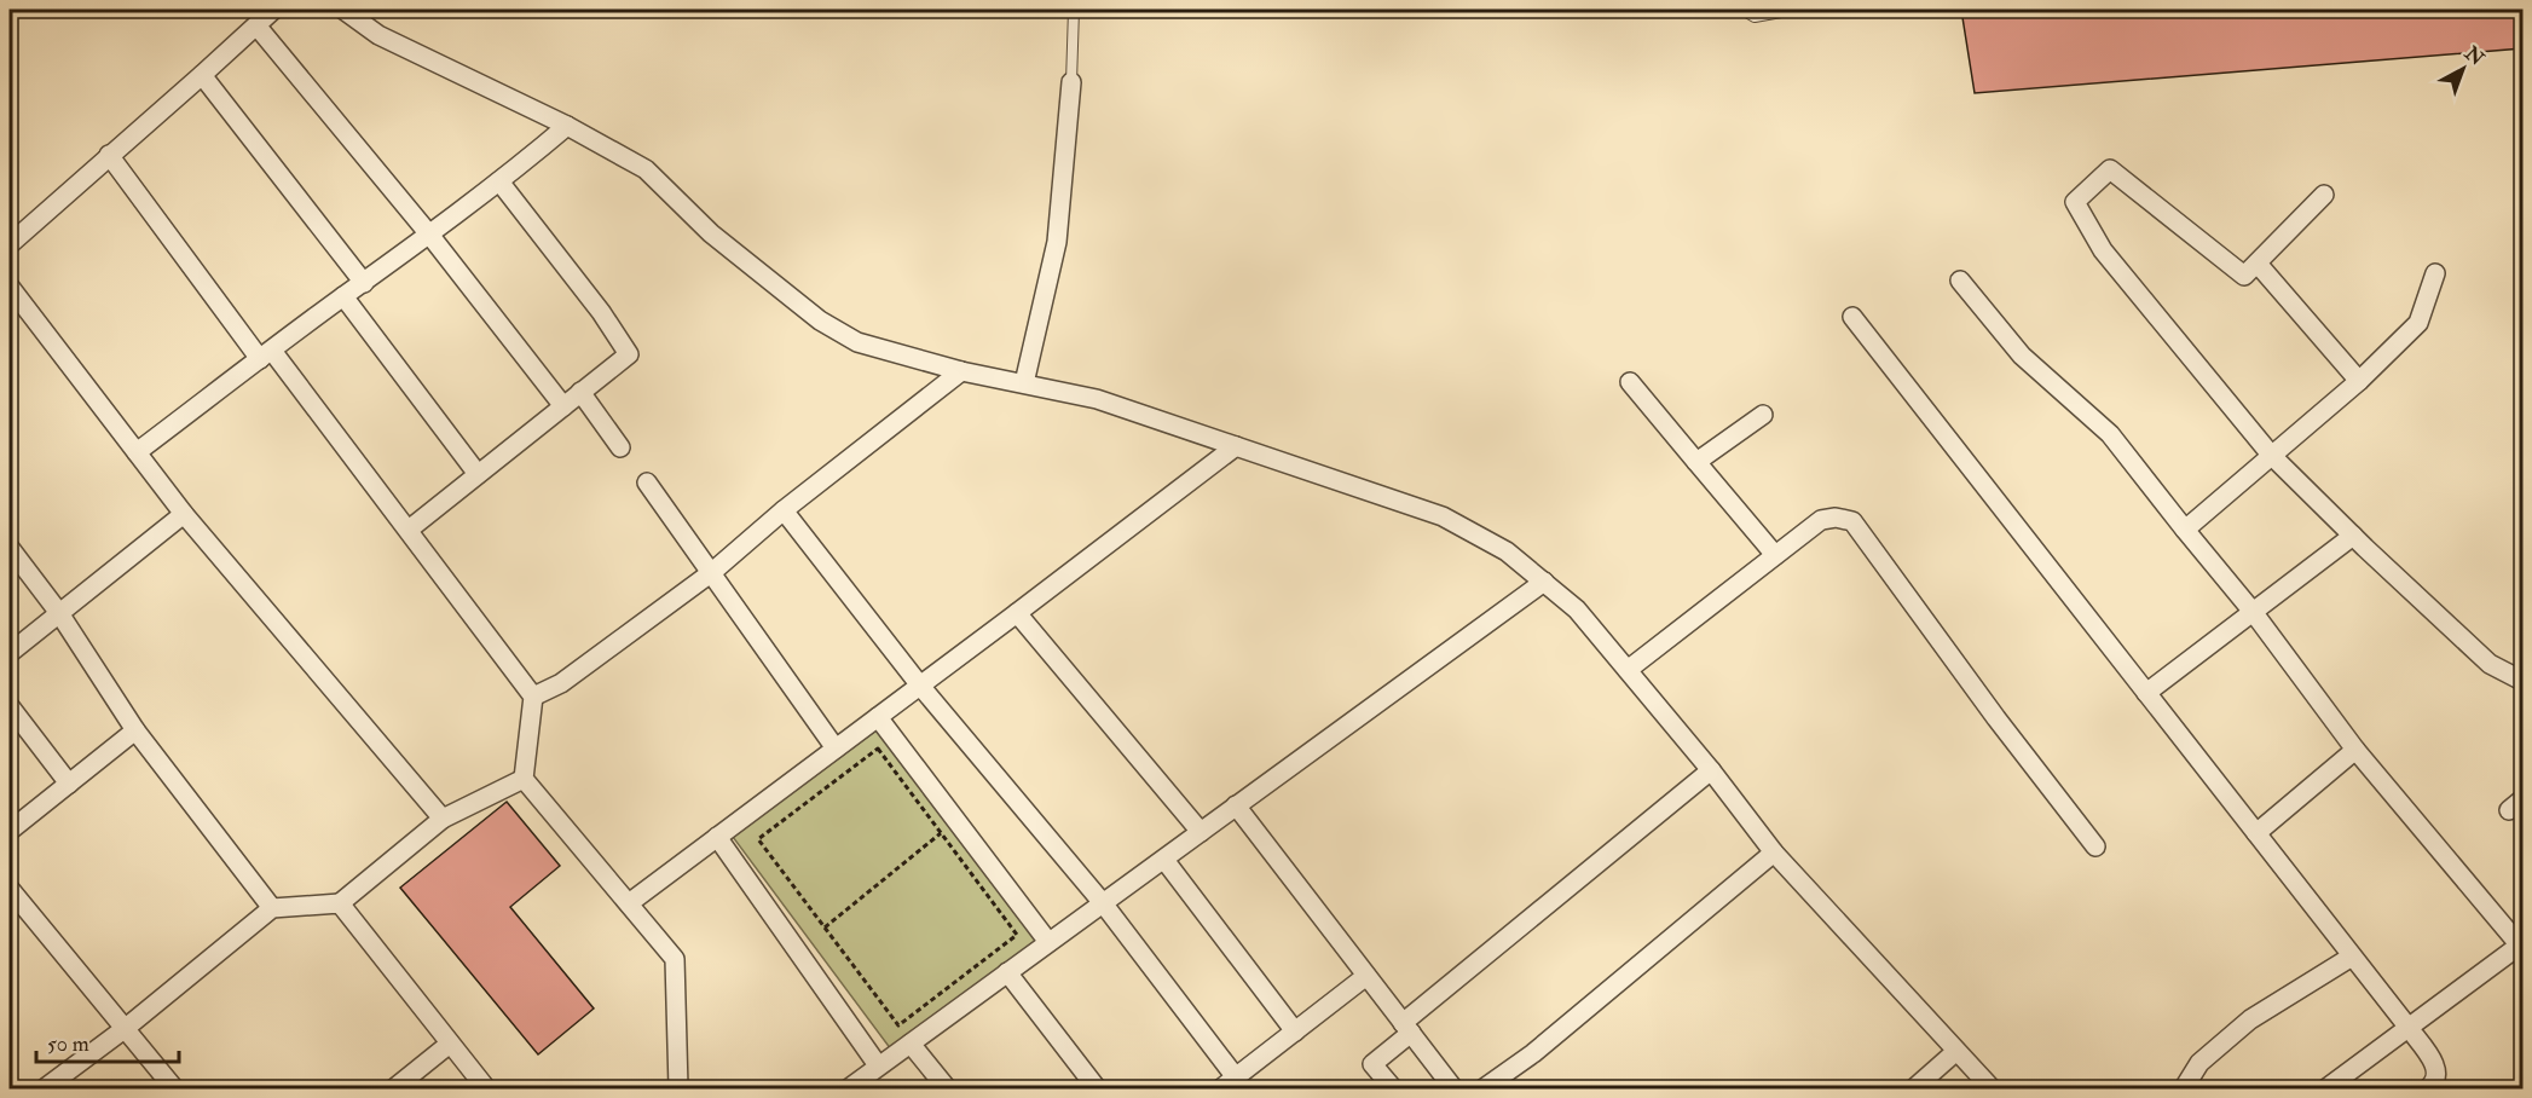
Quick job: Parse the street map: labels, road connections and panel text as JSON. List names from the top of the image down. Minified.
{"scale_bar":"50 m","north":"top right"}
